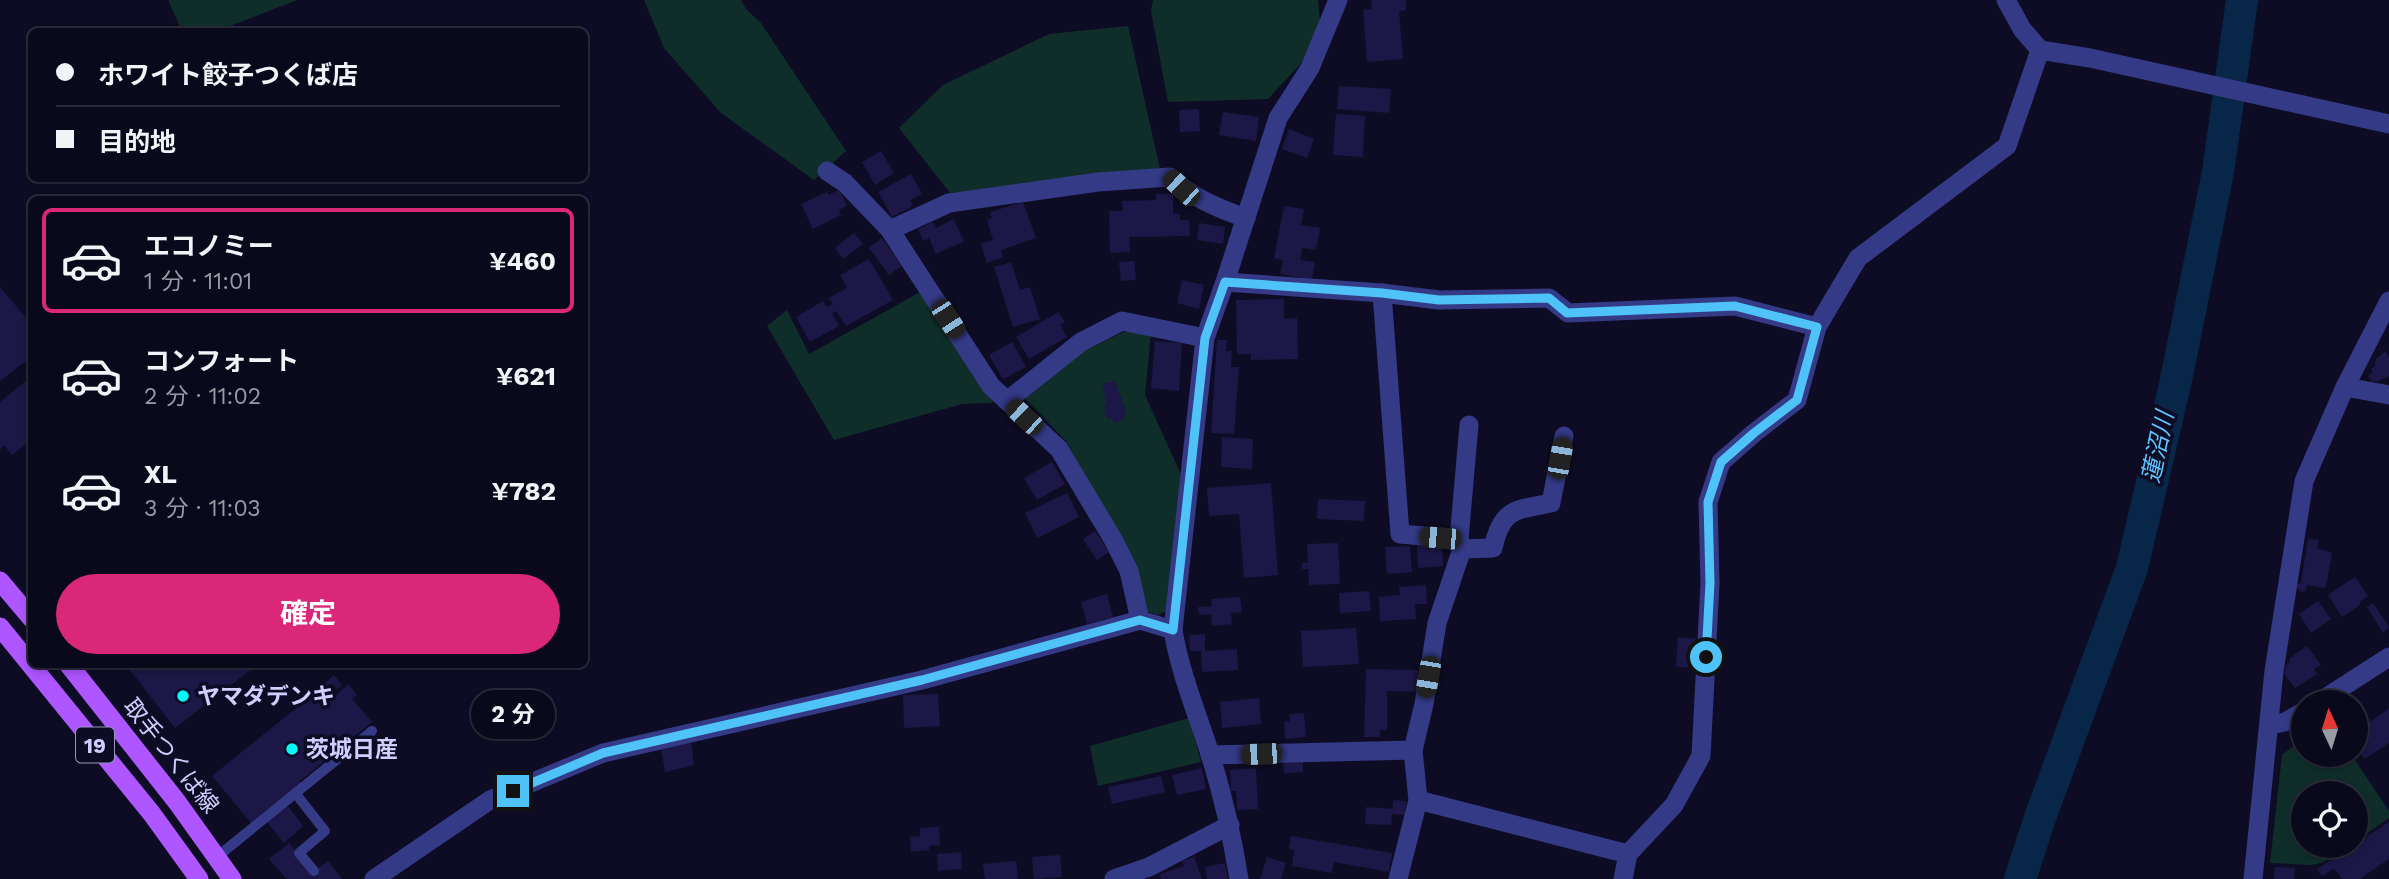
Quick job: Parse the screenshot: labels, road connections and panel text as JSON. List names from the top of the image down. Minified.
{"streets":{"main road":["19","取手つくば線"]},"water":["蓮沼川"],"places":["ヤマダデンキ","茨城日産"],"north":"top","page":{"banner":["ホワイト餃子つくば店","目的地"],"list":[{"name":"エコノミー","note":"1 分 · 11:01","value":"¥460"},{"name":"コンフォート","note":"2 分 · 11:02","value":"¥621"},{"name":"XL","note":"3 分 · 11:03","value":"¥782"}],"buttons":"確定","bubble":"2 分"}}
